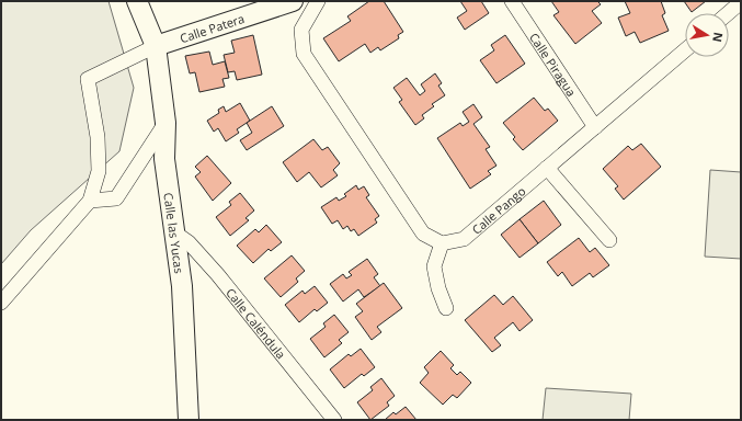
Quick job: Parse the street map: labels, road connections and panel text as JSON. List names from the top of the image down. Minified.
{"streets":{"street":["Calle Patera","Calle Piragua","Calle Pango","Calle las Yucas","Calle Caléndula"]},"crossings":[["Calle Patera","Calle las Yucas"],["Calle Piragua","Calle Pango"],["Calle las Yucas","Calle Caléndula"]],"north":"right"}
